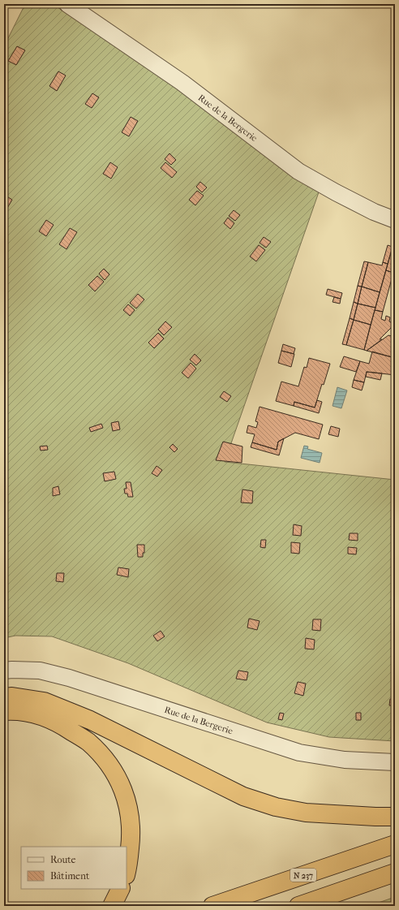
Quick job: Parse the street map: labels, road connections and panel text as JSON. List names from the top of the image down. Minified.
{"streets":{"highway":["N 237"],"street":["Rue de la Bergerie"]},"legend":["Route","Bâtiment"]}
